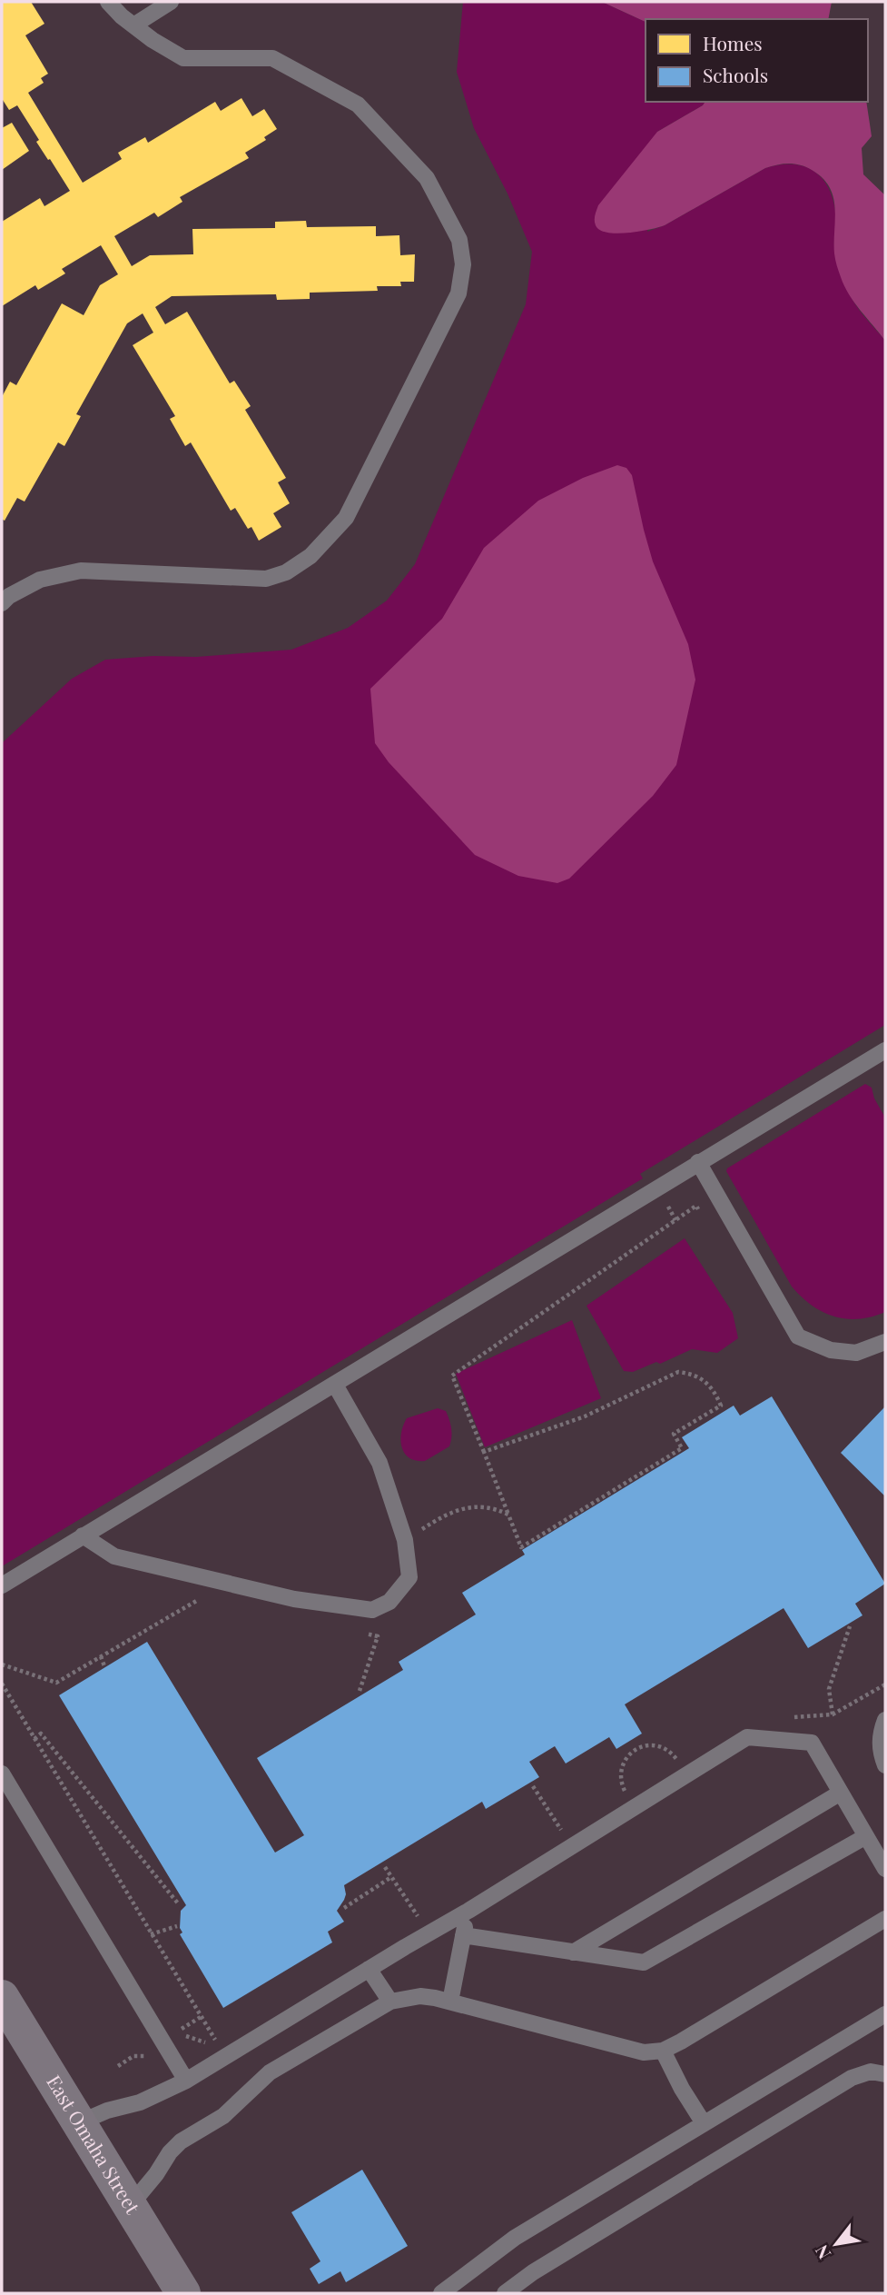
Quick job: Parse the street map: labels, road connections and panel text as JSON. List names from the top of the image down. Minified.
{"streets":{"main road":["East Omaha Street"]},"legend":["Homes","Schools"],"north":"bottom left"}
